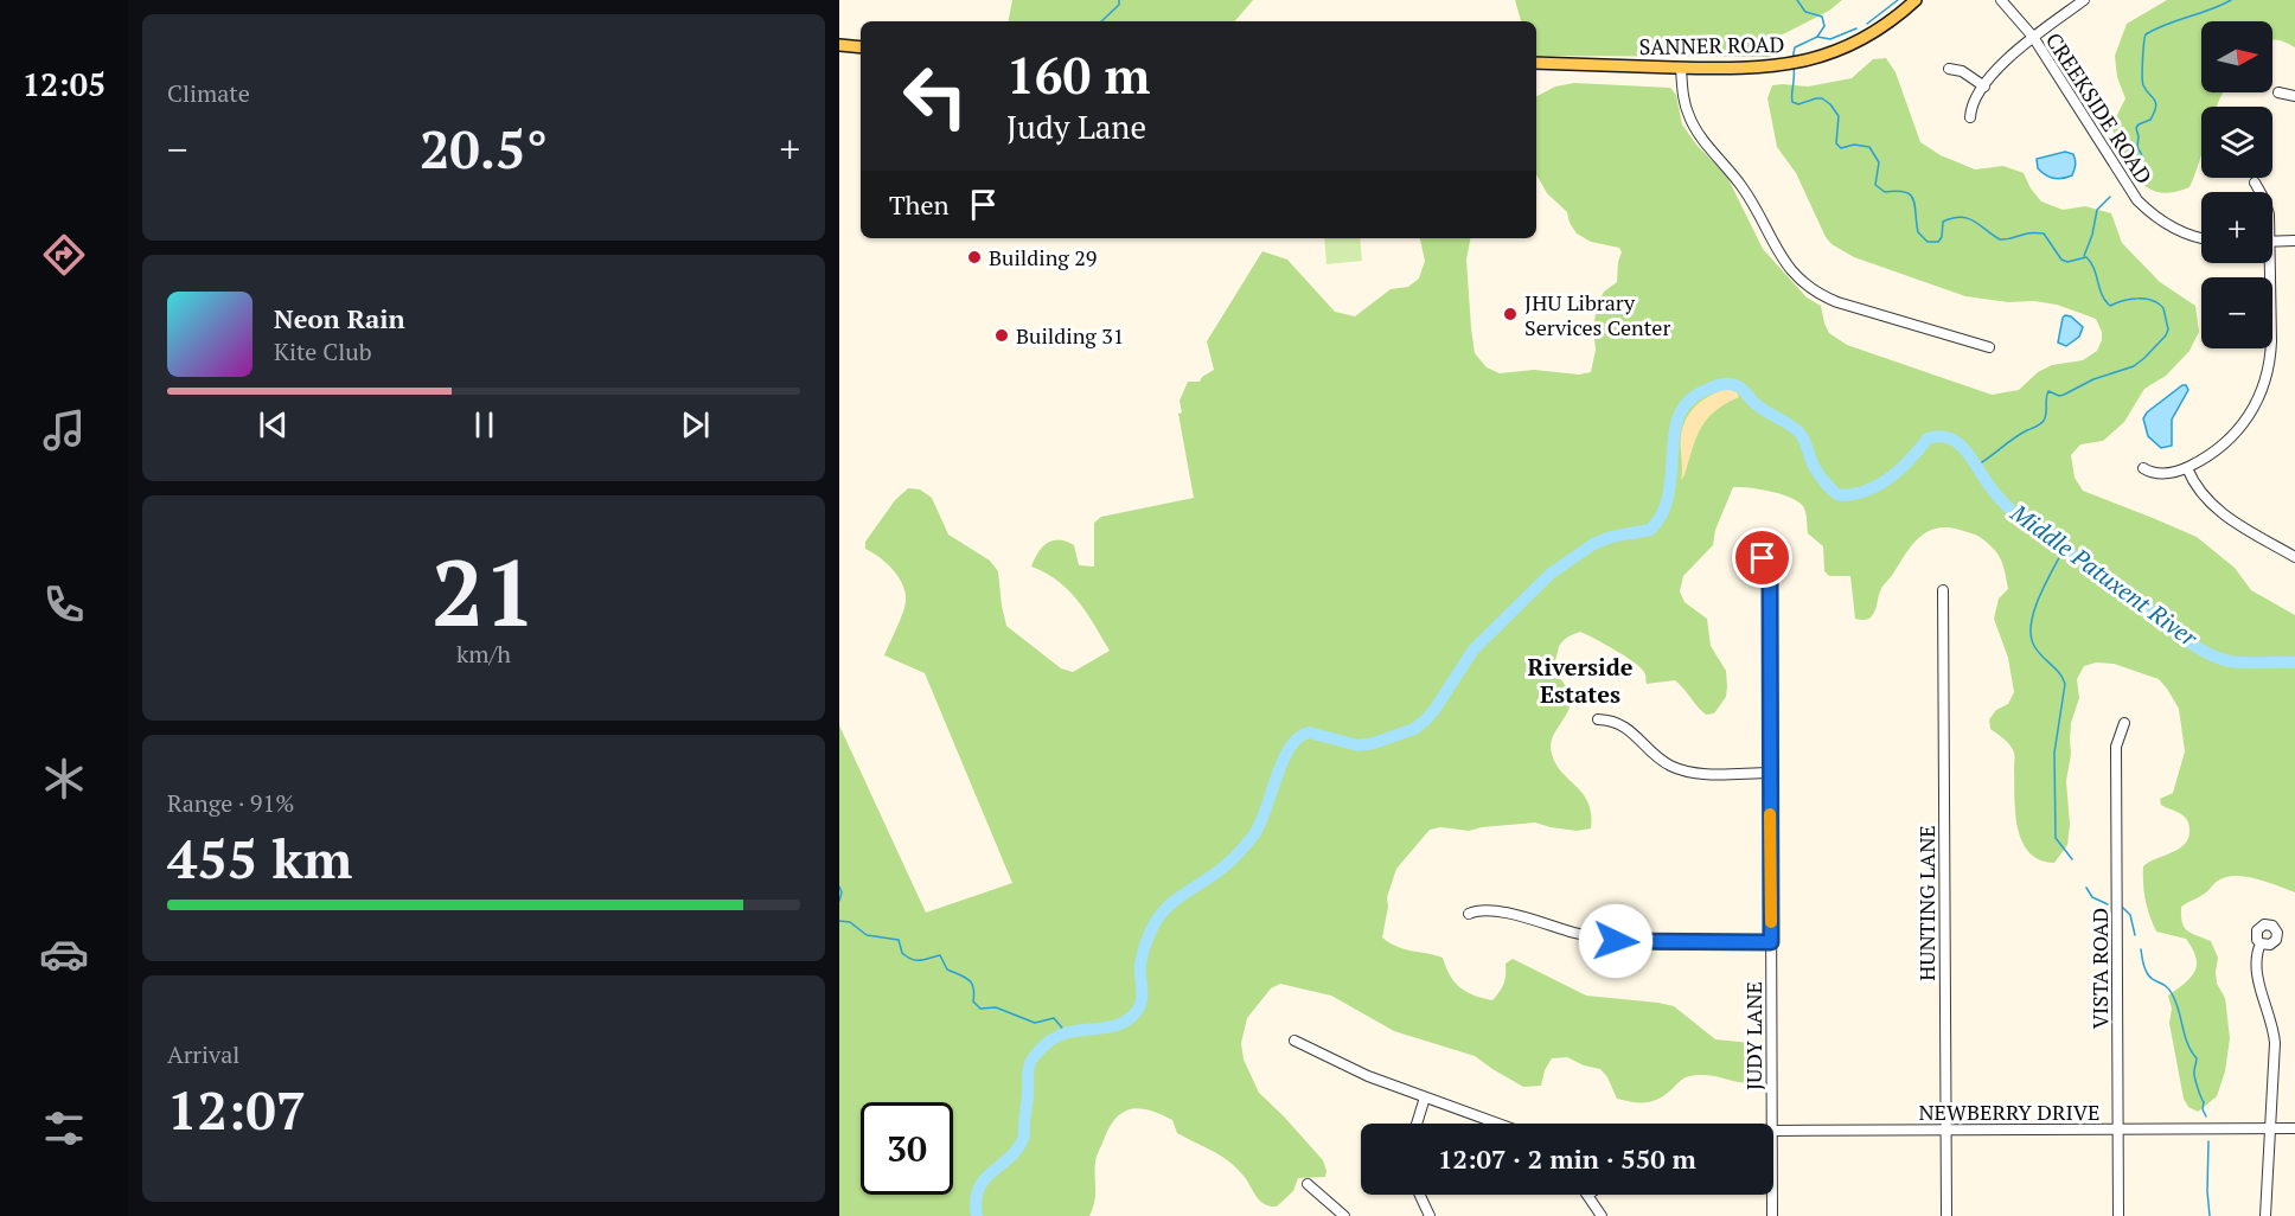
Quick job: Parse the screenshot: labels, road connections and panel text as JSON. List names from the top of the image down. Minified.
{"streets":{"main road":["SANNER ROAD"],"street":["CREEKSIDE ROAD","HUNTING LANE","VISTA ROAD","JUDY LANE","NEWBERRY DRIVE"]},"crossings":[["HUNTING LANE","NEWBERRY DRIVE"],["VISTA ROAD","NEWBERRY DRIVE"]],"districts":["Riverside Estates"],"water":["Middle Patuxent River"],"places":["Building 29","JHU Library Services Center","Building 31"],"north":"right","page":{"tabs":"12:05","tile":["Climate",["21","km/h"],["Range · 91%","455 km"],["Arrival","12:07"]],"map_buttons":["+","−"],"turn":["160 m","Judy Lane"],"heat":["−","20.5°","+"],"then":"Then","song":["Neon Rain","Kite Club"],"limit":"30","trip":"12:07 · 2 min · 550 m"}}
